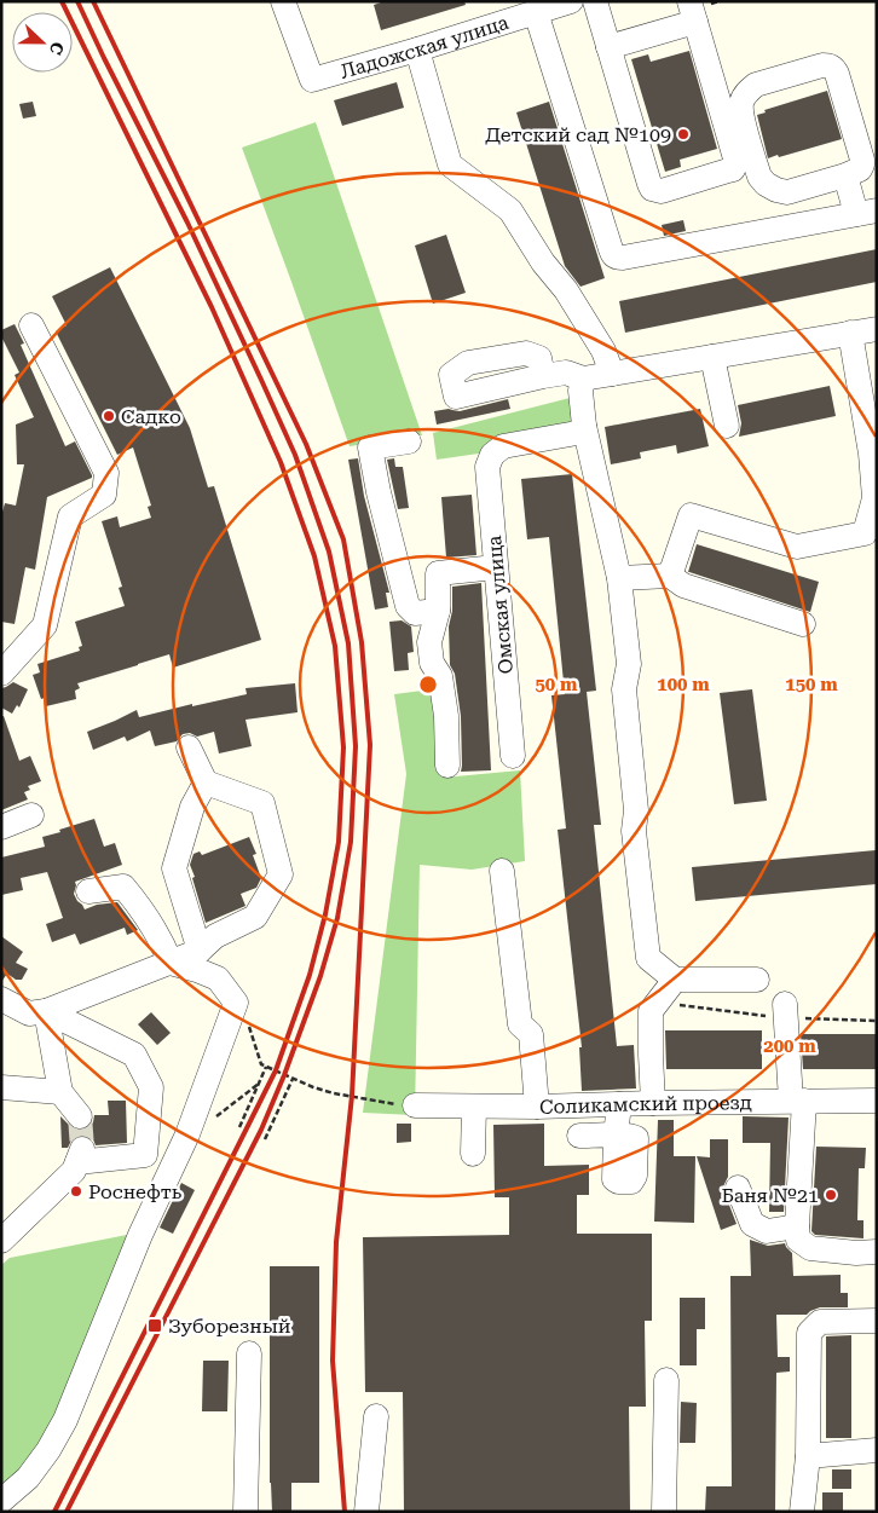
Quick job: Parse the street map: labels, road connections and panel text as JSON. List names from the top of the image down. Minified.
{"streets":{"street":["Ладожская улица","Омская улица","Соликамский проезд"]},"places":{"other":["Детский сад №109","Садко","Роснефть","Баня №21"],"transit":["Зуборезный"]},"north":"right","rings":["50 m","100 m","150 m","200 m"]}
